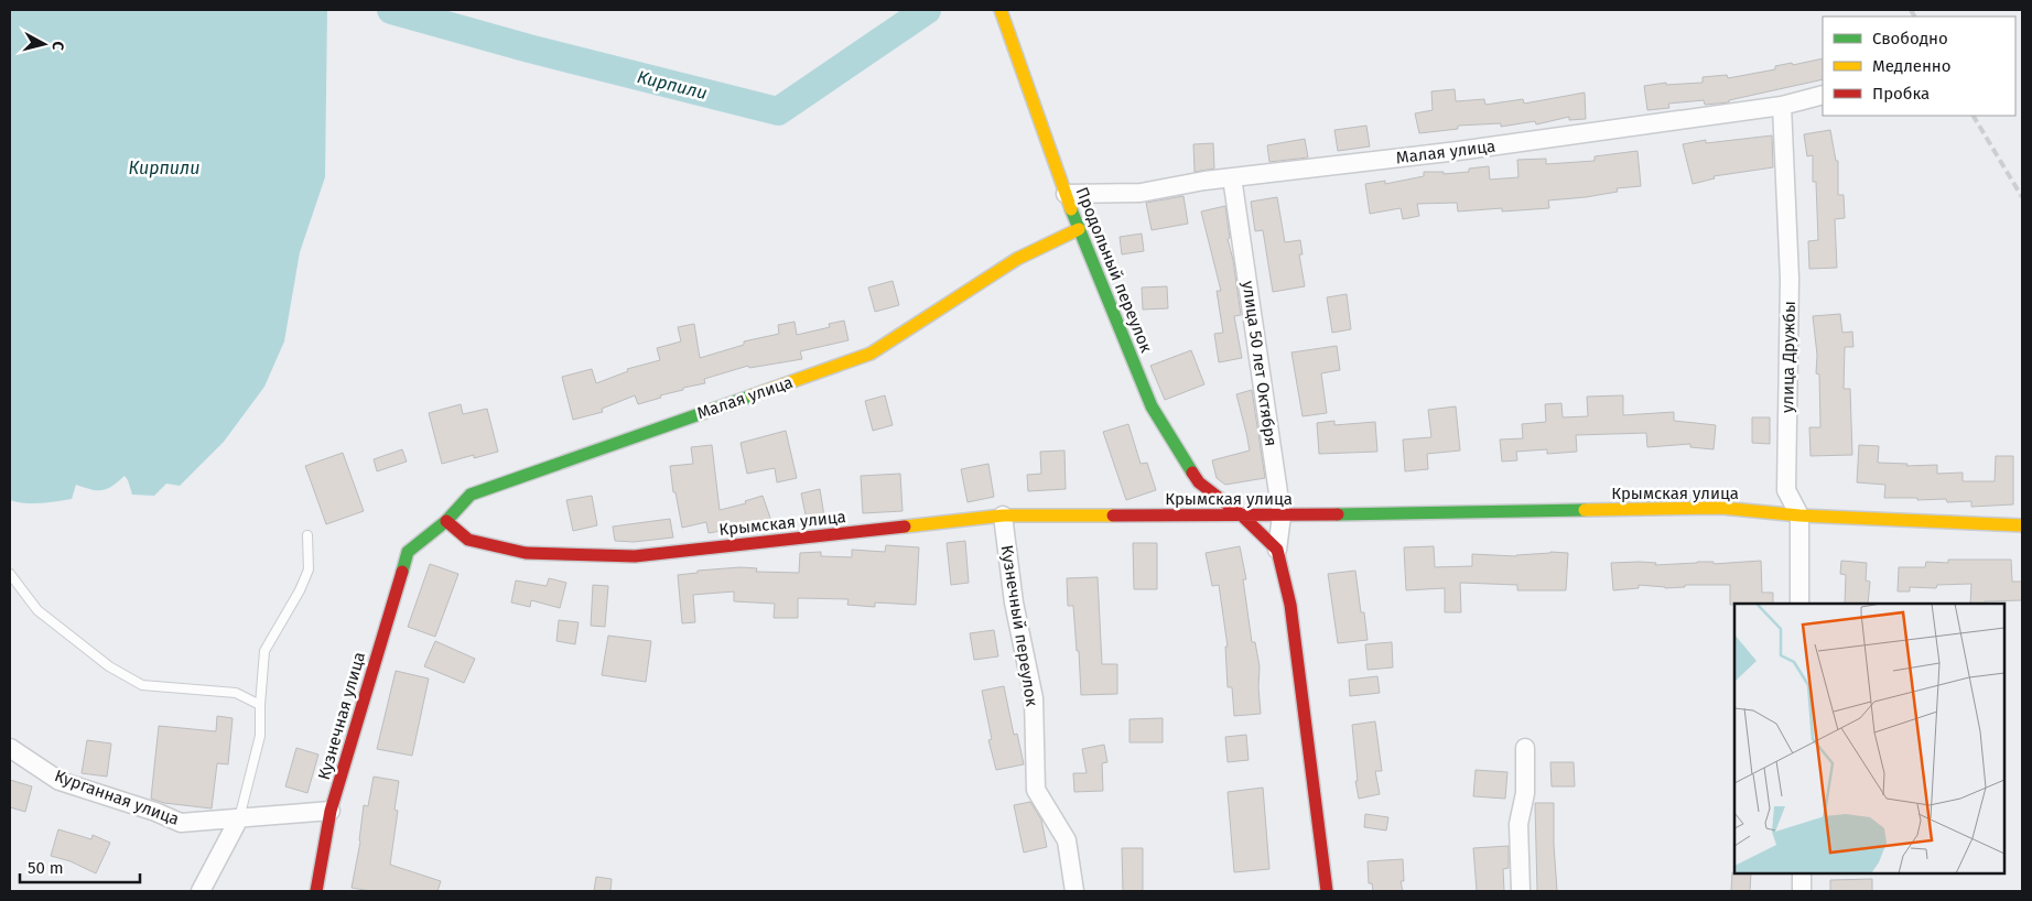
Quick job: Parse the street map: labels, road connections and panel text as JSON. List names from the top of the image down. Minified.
{"streets":{"street":["Малая улица","Продольный переулок","улица Дружбы","улица 50 лет Октября","Крымская улица","Кузнечный переулок","Кузнечная улица","Курганная улица"]},"crossings":[["Малая улица","Продольный переулок"],["Малая улица","улица Дружбы"],["Малая улица","улица 50 лет Октября"],["Малая улица","Крымская улица"],["Малая улица","Кузнечная улица"],["Продольный переулок","Крымская улица"],["улица Дружбы","Крымская улица"],["улица 50 лет Октября","Крымская улица"],["Крымская улица","Кузнечный переулок"],["Кузнечная улица","Курганная улица"]],"water":["Кирпили"],"legend":["Свободно","Медленно","Пробка"],"scale_bar":"50 m","north":"right"}
